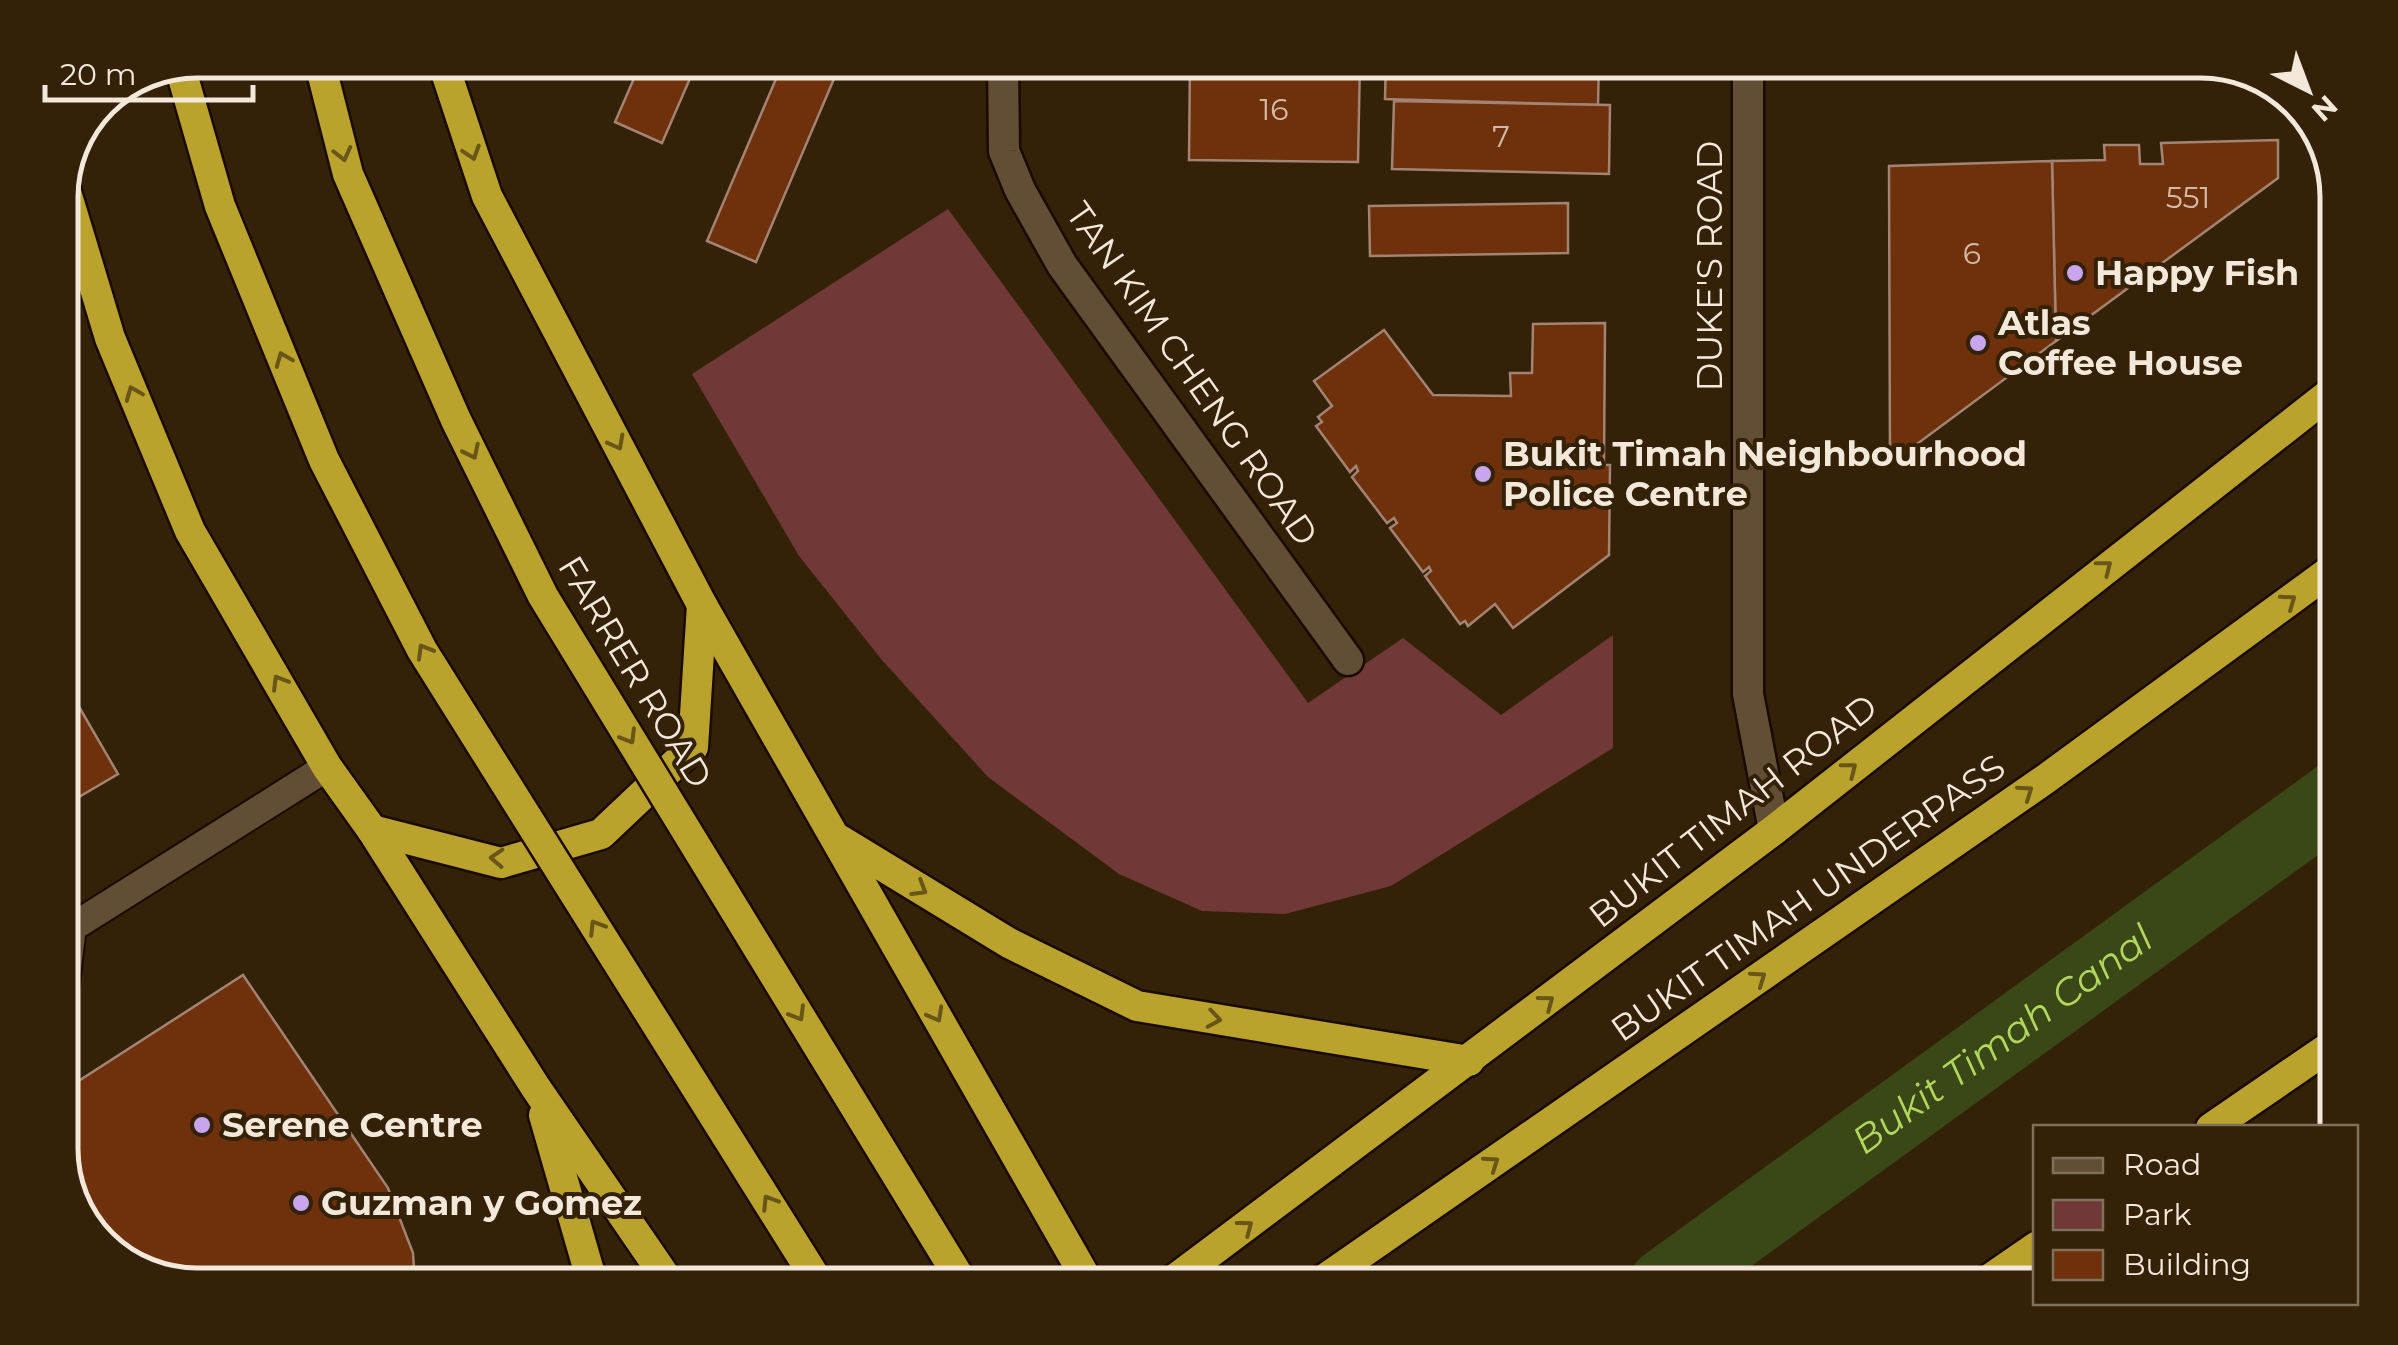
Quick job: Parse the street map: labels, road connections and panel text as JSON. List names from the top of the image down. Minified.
{"streets":{"highway":["FARRER ROAD","BUKIT TIMAH ROAD","BUKIT TIMAH UNDERPASS"],"street":["DUKE'S ROAD","TAN KIM CHENG ROAD"]},"crossings":[["DUKE'S ROAD","BUKIT TIMAH ROAD"]],"one_way":["BUKIT TIMAH ROAD","BUKIT TIMAH UNDERPASS"],"water":["Bukit Timah Canal"],"places":["Happy Fish","Atlas Coffee House","Bukit Timah Neighbourhood Police Centre","Serene Centre","Guzman y Gomez"],"house_numbers":["16","7","551","6"],"legend":["Road","Park","Building"],"scale_bar":"20 m","north":"bottom right"}
